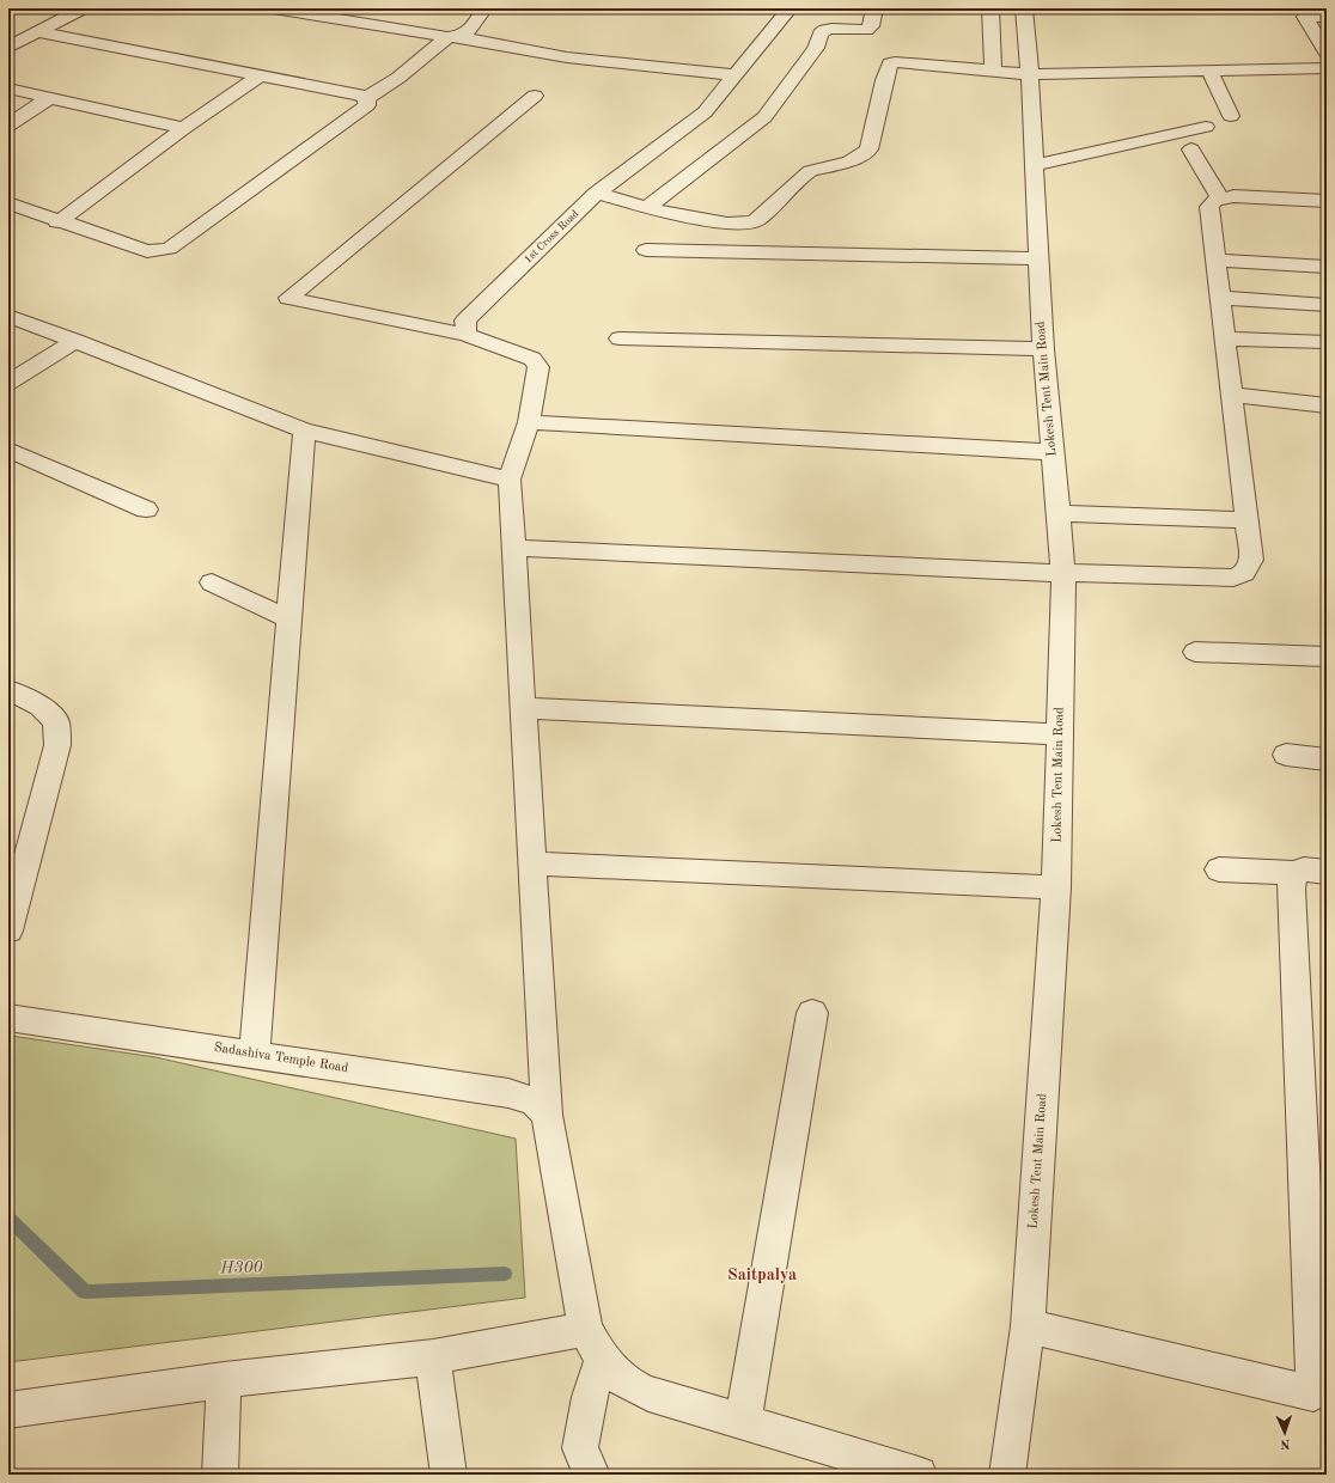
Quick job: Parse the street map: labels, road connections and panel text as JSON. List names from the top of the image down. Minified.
{"streets":{"street":["1st Cross Road","Lokesh Tent Main Road","Sadashiva Temple Road"]},"districts":["Saitpalya"],"water":["H300"],"north":"bottom"}
